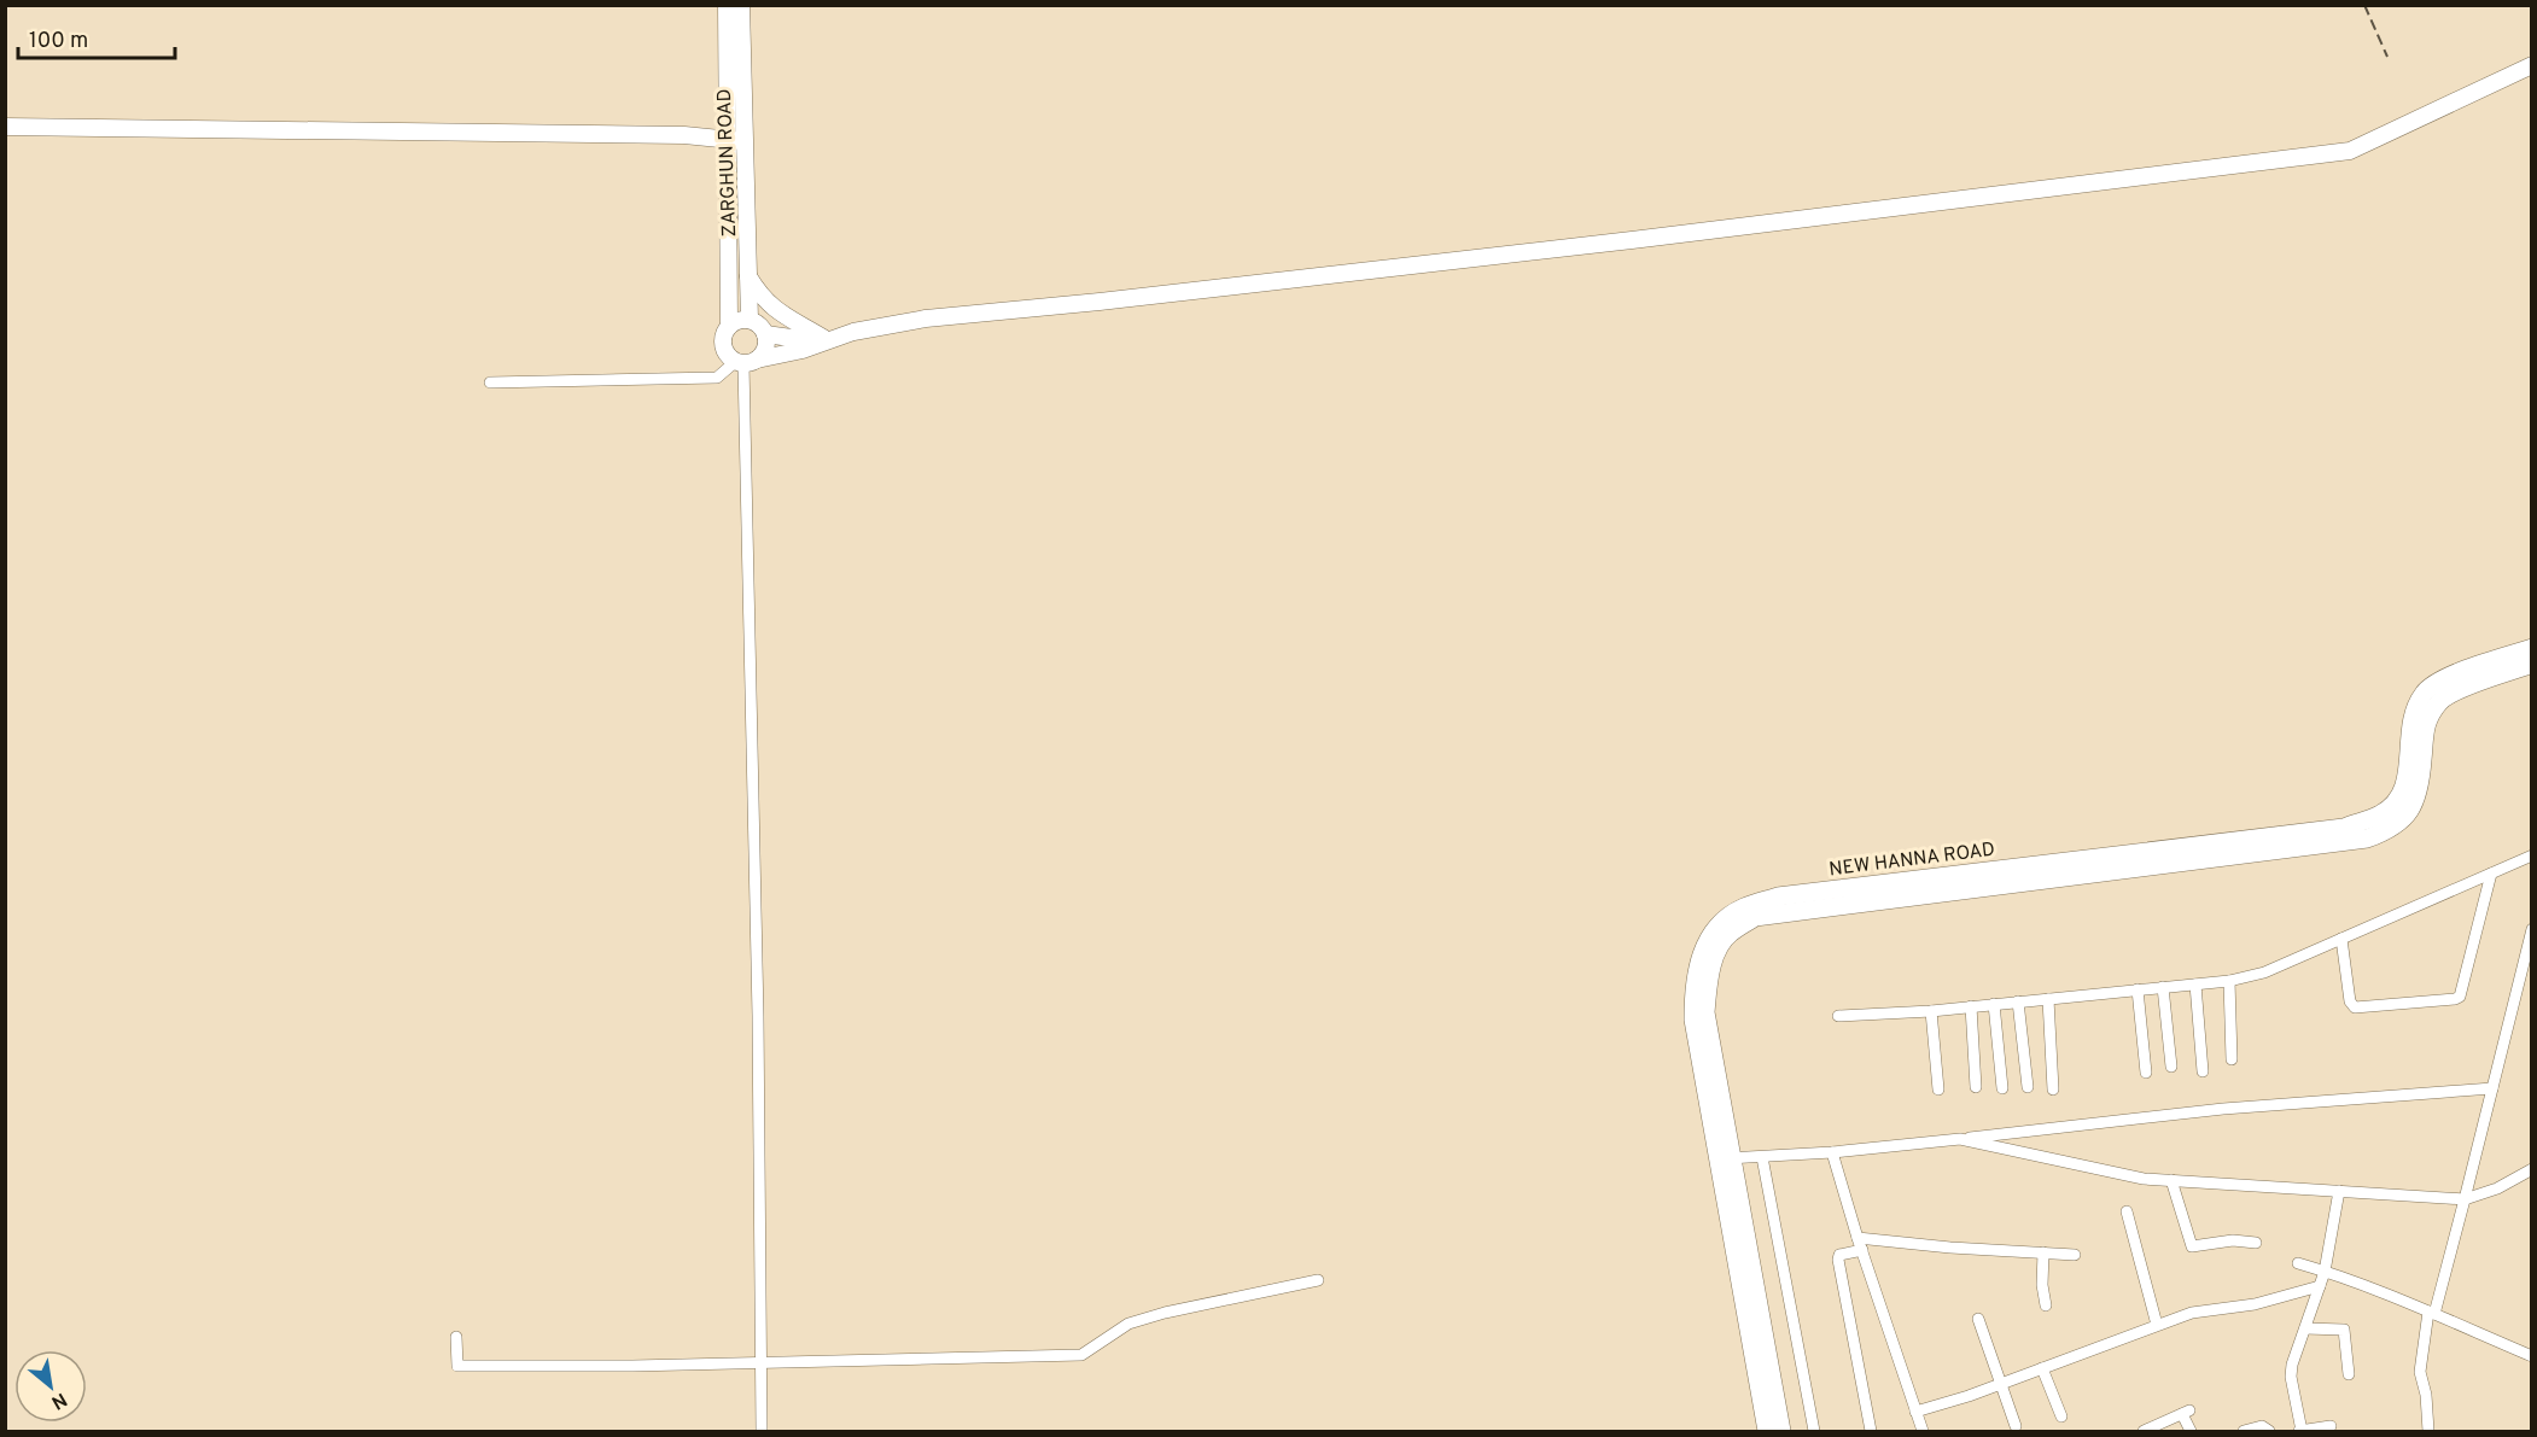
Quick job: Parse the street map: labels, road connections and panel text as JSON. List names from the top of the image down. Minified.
{"streets":{"main road":["NEW HANNA ROAD"],"street":["ZARGHUN ROAD"]},"scale_bar":"100 m","north":"bottom right"}
